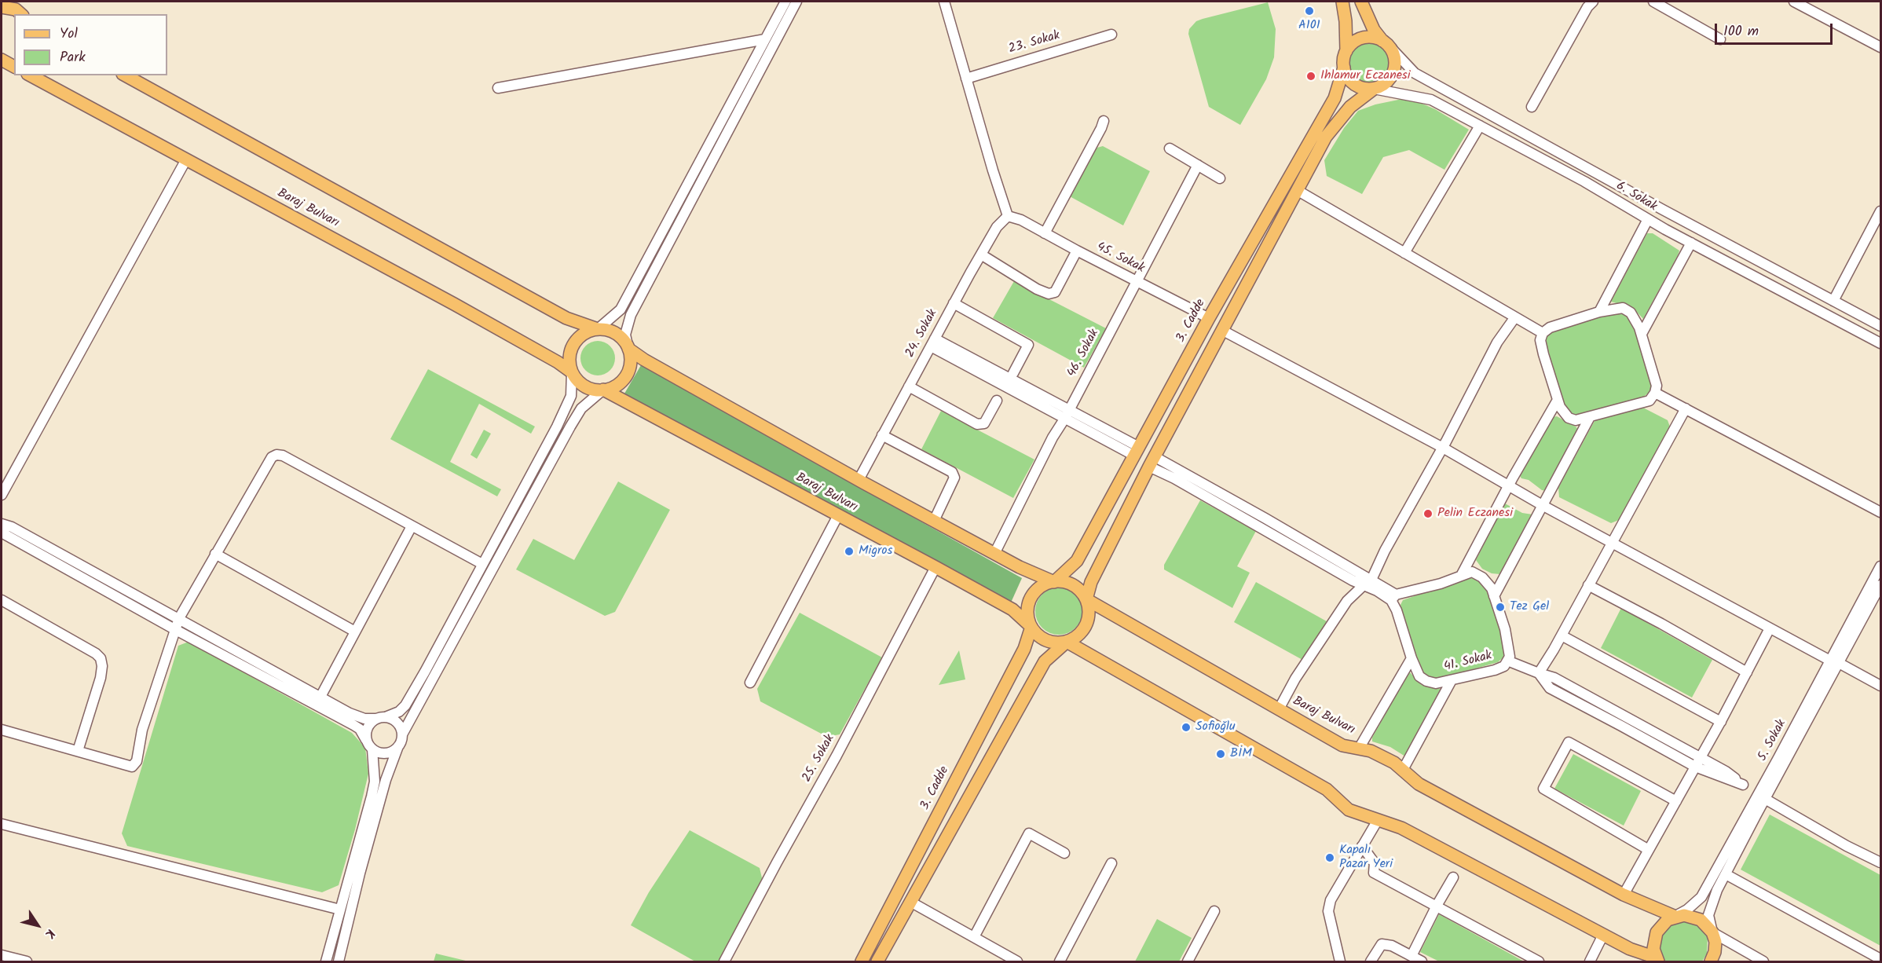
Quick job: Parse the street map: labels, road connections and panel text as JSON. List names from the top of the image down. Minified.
{"streets":{"main road":["Baraj Bulvarı","3. Cadde"],"street":["23. Sokak","6. Sokak","45. Sokak","24. Sokak","46. Sokak","41. Sokak","5. Sokak","25. Sokak"]},"crossings":[["6. Sokak","3. Cadde"],["Baraj Bulvarı","3. Cadde"],["Baraj Bulvarı","24. Sokak"],["Baraj Bulvarı","46. Sokak"],["Baraj Bulvarı","5. Sokak"],["Baraj Bulvarı","25. Sokak"],["45. Sokak","3. Cadde"],["45. Sokak","24. Sokak"],["45. Sokak","46. Sokak"]],"places":["A101","Ihlamur Eczanesi","Pelin Eczanesi","Migros","Tez Gel","Sofioğlu","BİM","Kapalı Pazar Yeri"],"legend":["Yol","Park"],"scale_bar":"100 m","north":"bottom right"}
